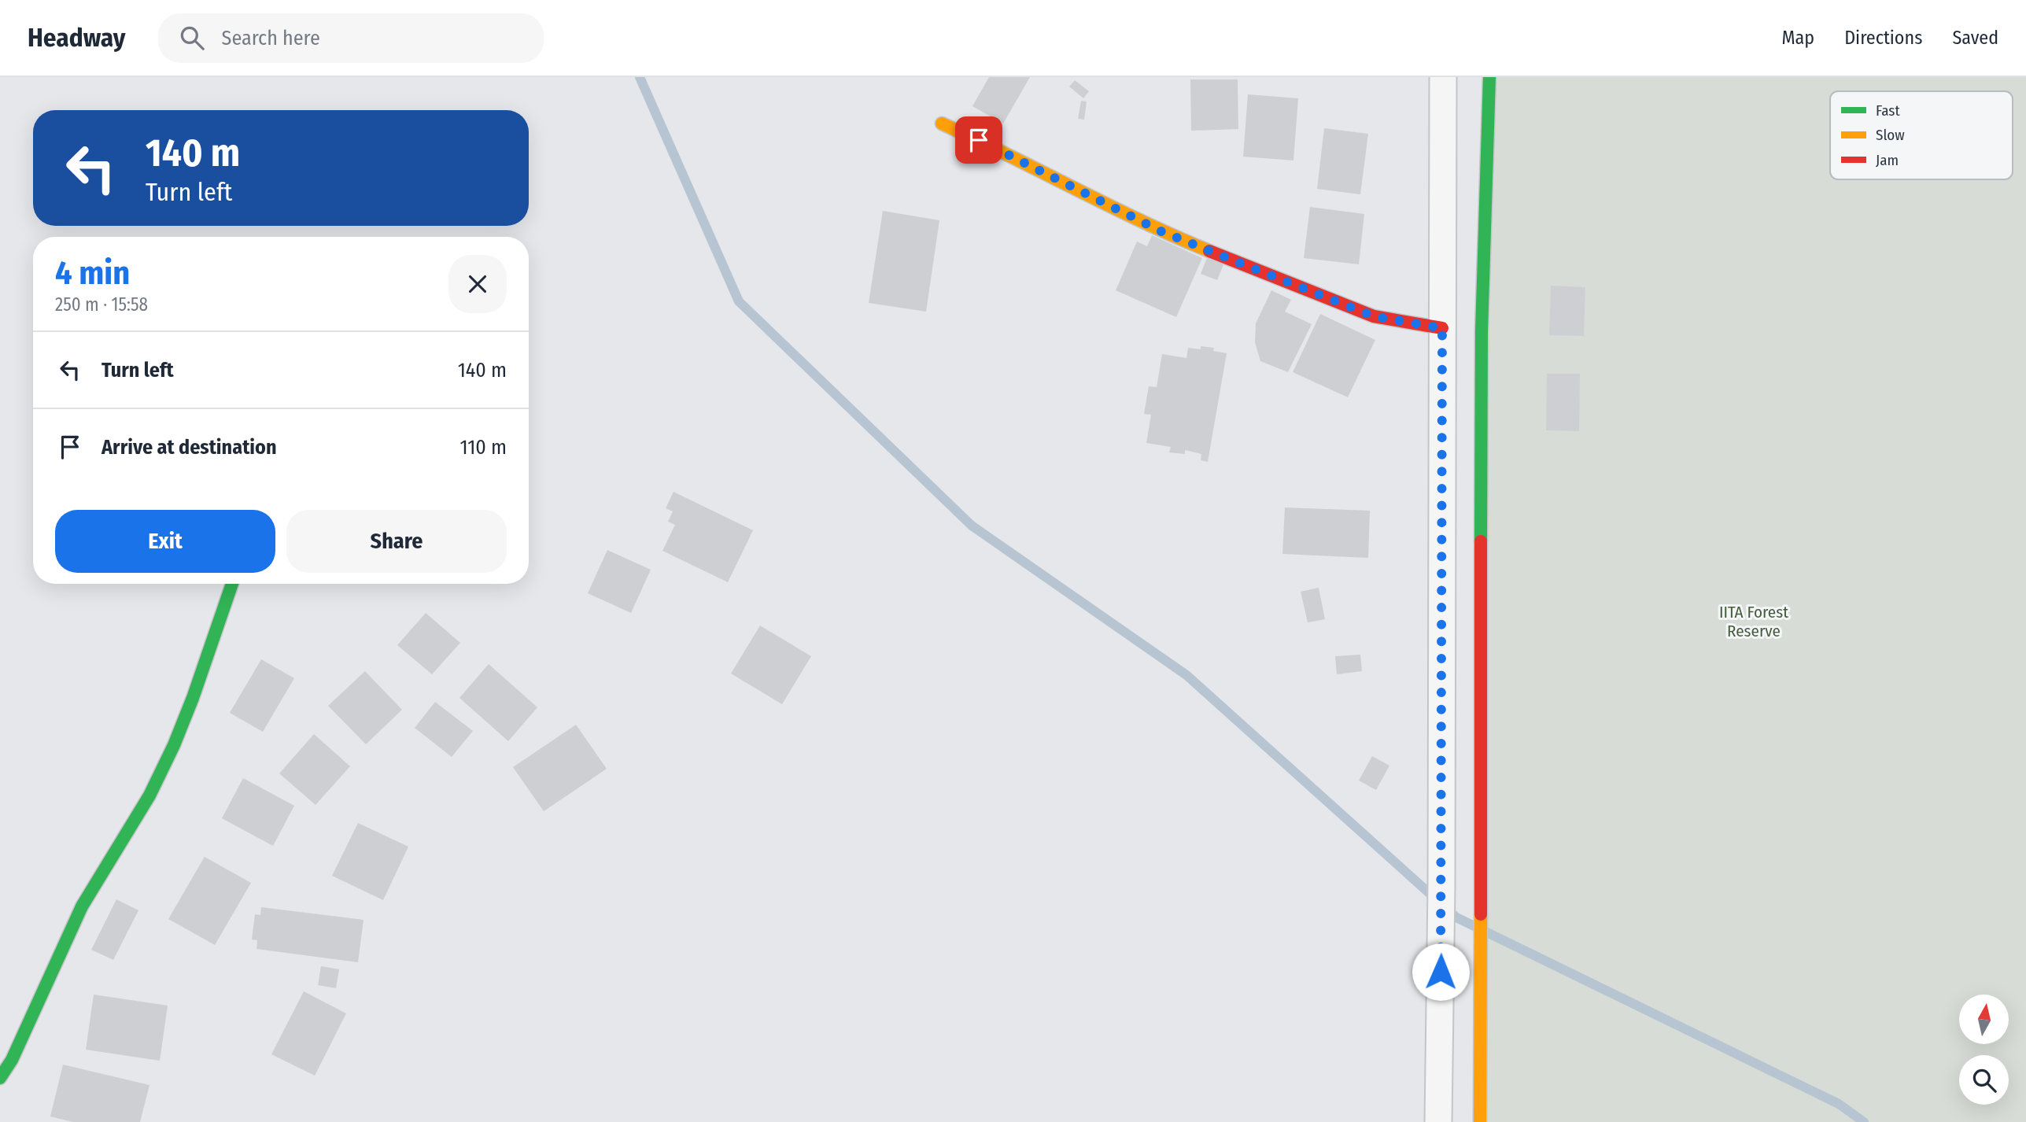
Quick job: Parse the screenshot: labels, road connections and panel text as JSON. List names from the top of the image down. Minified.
{"parks":["IITA Forest Reserve"],"legend":["Fast","Slow","Jam"],"north":"top","page":{"header":"Headway","search":"Search here","nav":["Map","Directions","Saved"],"turn":["140 m","Turn left"],"heading":["4 min","250 m · 15:58"],"list":[{"name":"Turn left","value":"140 m"},{"name":"Arrive at destination","value":"110 m"}],"buttons":["Exit","Share"]}}
